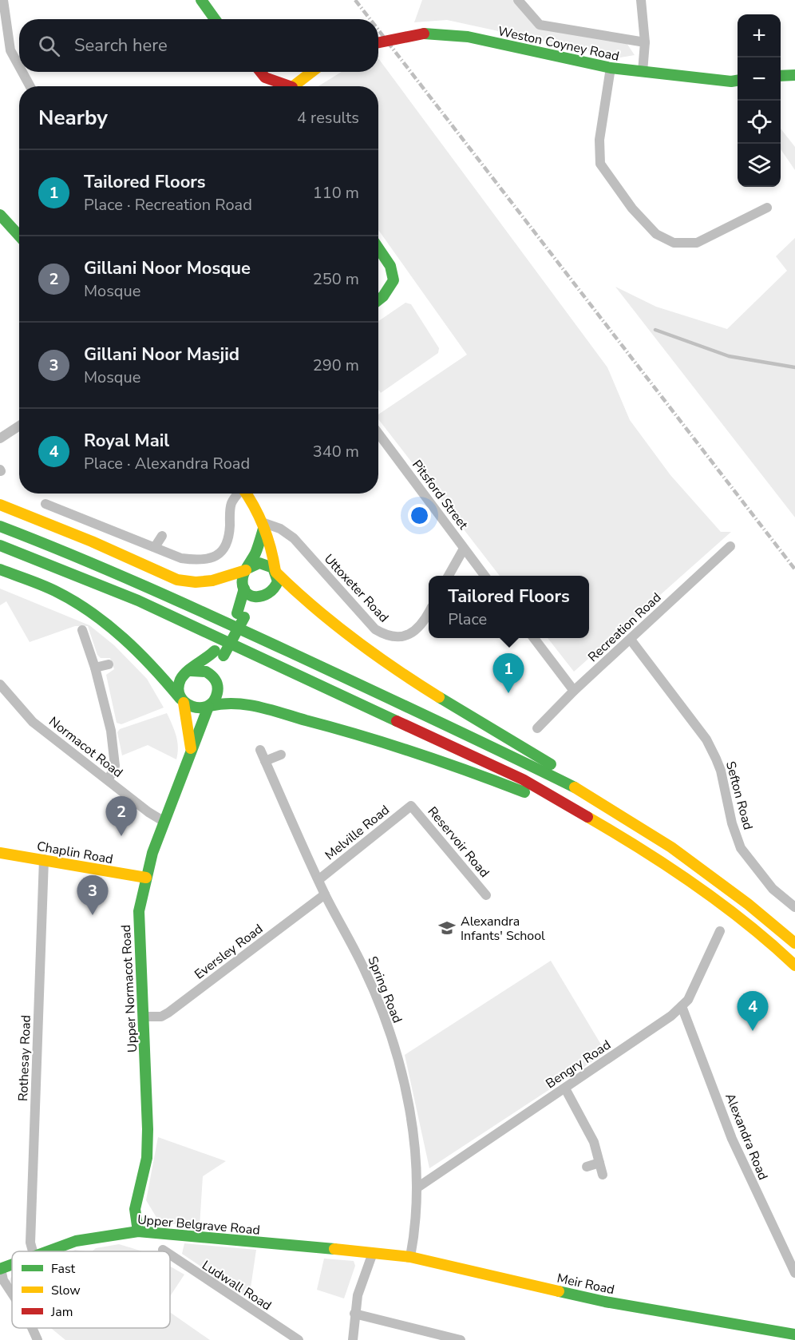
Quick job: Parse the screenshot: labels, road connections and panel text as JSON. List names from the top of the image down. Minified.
{"streets":{"main road":["Weston Coyney Road","Chaplin Road","Upper Normacot Road","Upper Belgrave Road","Meir Road"],"street":["Pitsford Street","Uttoxeter Road","Recreation Road","Normacot Road","Sefton Road","Melville Road","Reservoir Road","Eversley Road","Spring Road","Rothesay Road","Bengry Road","Alexandra Road","Ludwall Road"]},"crossings":[["Recreation Road","Sefton Road"],["Normacot Road","Upper Normacot Road"],["Melville Road","Reservoir Road"],["Melville Road","Spring Road"],["Chaplin Road","Upper Normacot Road"],["Chaplin Road","Rothesay Road"],["Eversley Road","Upper Normacot Road"],["Eversley Road","Spring Road"],["Upper Normacot Road","Upper Belgrave Road"],["Spring Road","Bengry Road"],["Spring Road","Meir Road"],["Bengry Road","Alexandra Road"],["Upper Belgrave Road","Meir Road"]],"places":{"school or university":["Alexandra Infants' School"]},"legend":["Fast","Slow","Jam"],"page":{"map_buttons":["+","−"],"search":"Search here","heading":["Nearby","4 results"],"list":[{"mark":"1","name":"Tailored Floors","note":"Place · Recreation Road","value":"110 m"},{"mark":"2","name":"Gillani Noor Mosque","note":"Mosque","value":"250 m"},{"mark":"3","name":"Gillani Noor Masjid","note":"Mosque","value":"290 m"},{"mark":"4","name":"Royal Mail","note":"Place · Alexandra Road","value":"340 m"}],"popup":["Tailored Floors","Place"],"pins":["1","2","3","4"]}}
